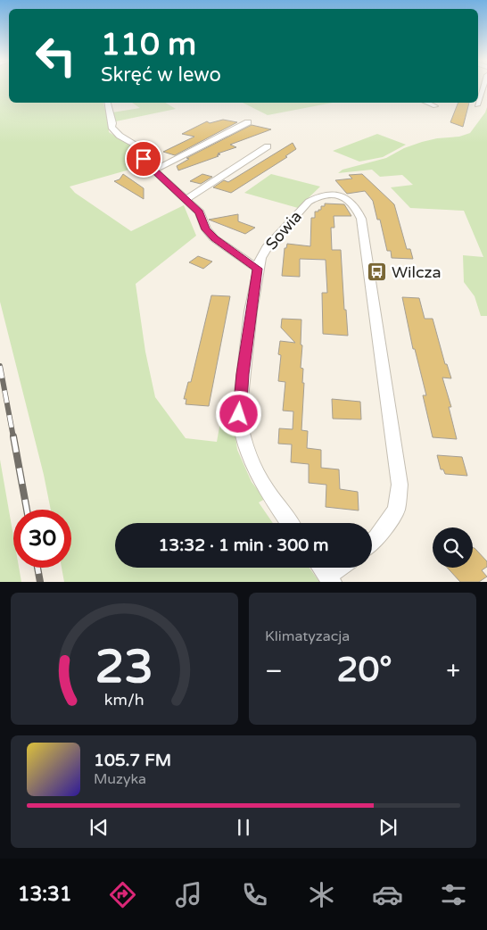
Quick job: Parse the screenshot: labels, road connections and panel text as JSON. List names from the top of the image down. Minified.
{"streets":{"street":["Sowia"]},"places":{"bus stop":["Wilcza"]},"page":{"turn":["110 m","Skręć w lewo"],"limit":"30","trip":"13:32 · 1 min · 300 m","tile":"Klimatyzacja","heat":["−","20°","+"],"song":["105.7 FM","Muzyka"],"tabs":"13:31","gauge":["23","km/h"]}}
